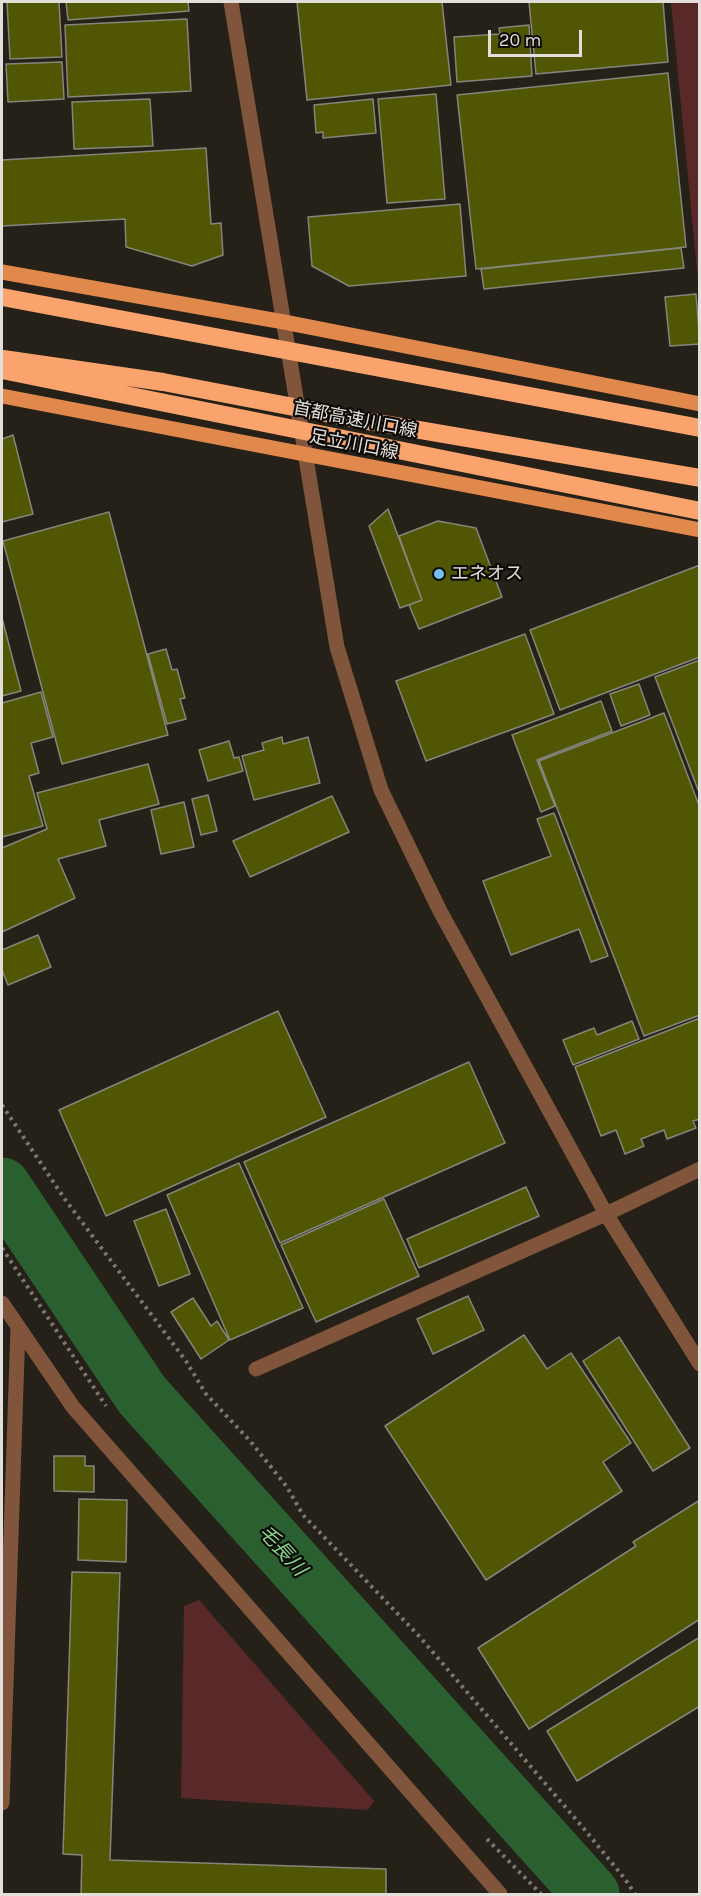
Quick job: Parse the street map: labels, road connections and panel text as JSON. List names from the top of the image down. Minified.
{"streets":{"highway":["首都高速川口線"],"main road":["足立川口線"]},"water":["毛長川"],"places":["エネオス"],"scale_bar":"20 m"}
